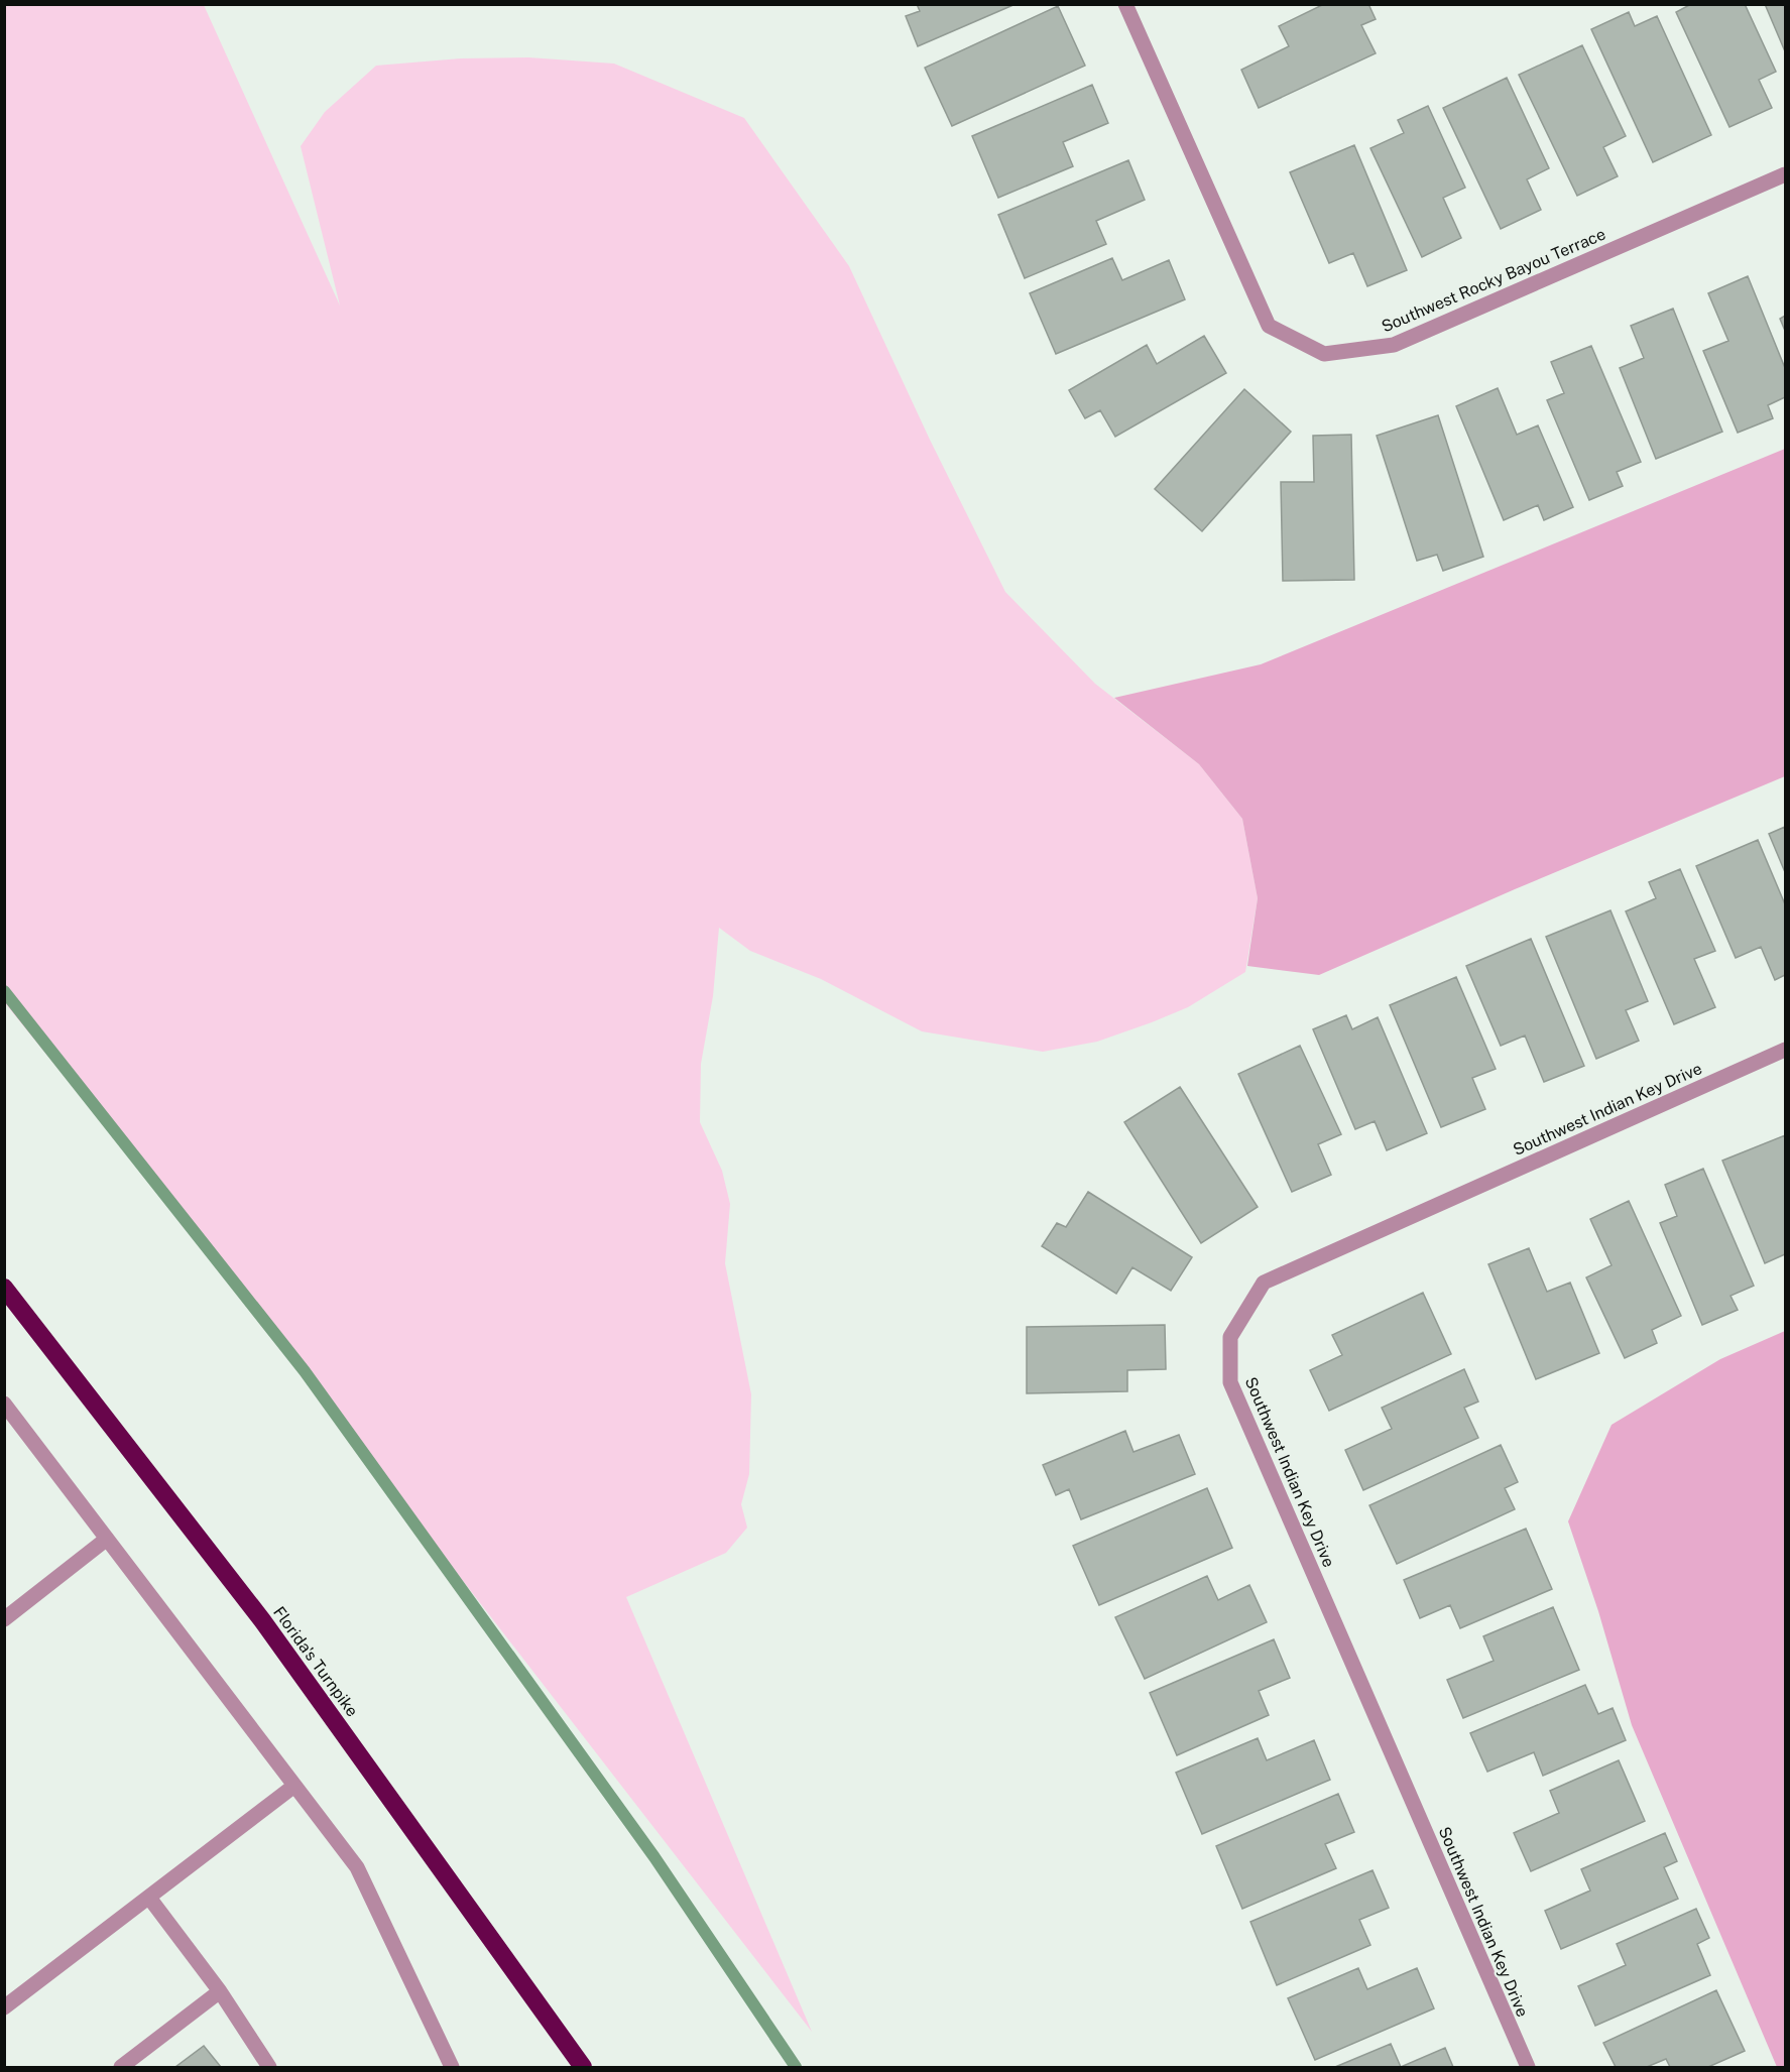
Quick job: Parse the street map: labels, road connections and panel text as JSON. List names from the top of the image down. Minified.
{"streets":{"highway":["Florida's Turnpike"],"street":["Southwest Rocky Bayou Terrace","Southwest Indian Key Drive"]}}
